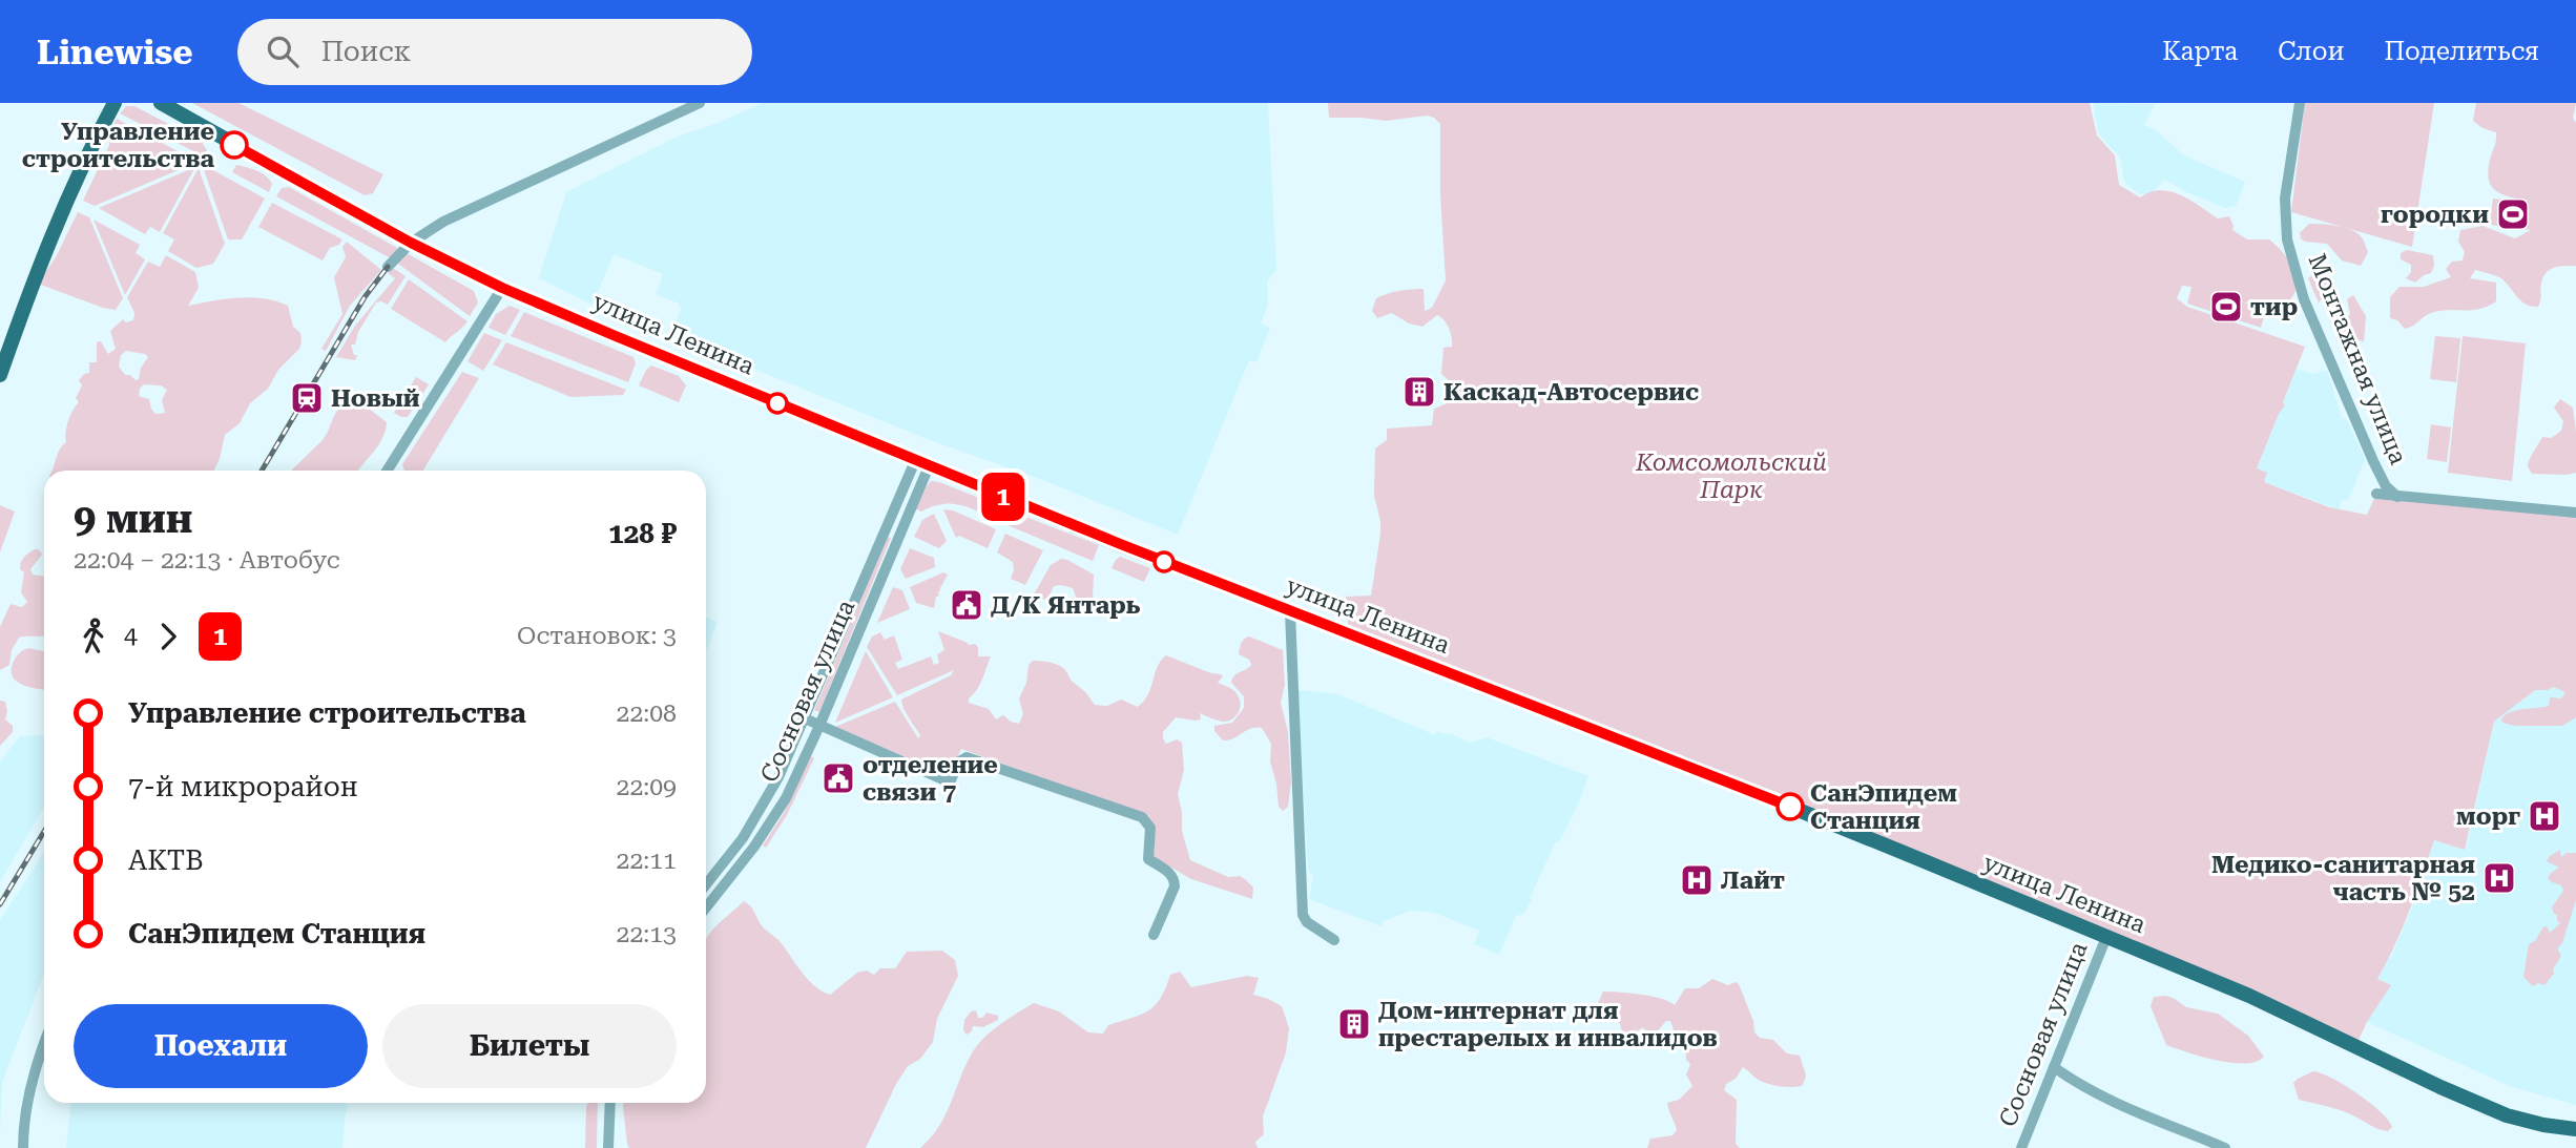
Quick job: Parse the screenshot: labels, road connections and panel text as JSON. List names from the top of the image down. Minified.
{"streets":{"main road":["улица Ленина"],"street":["Монтажная улица","Сосновая улица"]},"crossings":[["улица Ленина","Сосновая улица"]],"parks":["Комсомольский Парк"],"places":{"other":["Управление строительства","СанЭпидем Станция"],"sports":["городки","тир"],"building":["Каскад-Автосервис","Дом-интернат для престарелых и инвалидов"],"station":["Новый"],"public building":["Д/К Янтарь","отделение связи 7"],"hospital":["морг","Медико-санитарная часть № 52","Лайт"]},"lines":["bus line 1"],"page":{"header":"Linewise","search":"Поиск","nav":["Карта","Слои","Поделиться"],"on_map":"1","heading":["9 мин","22:04 – 22:13 · Автобус","128 ₽"],"legs":["4","1","Остановок: 3"],"list":[{"name":"Управление строительства","value":"22:08"},{"name":"7-й микрорайон","value":"22:09"},{"name":"АКТВ","value":"22:11"},{"name":"СанЭпидем Станция","value":"22:13"}],"buttons":["Поехали","Билеты"]}}
